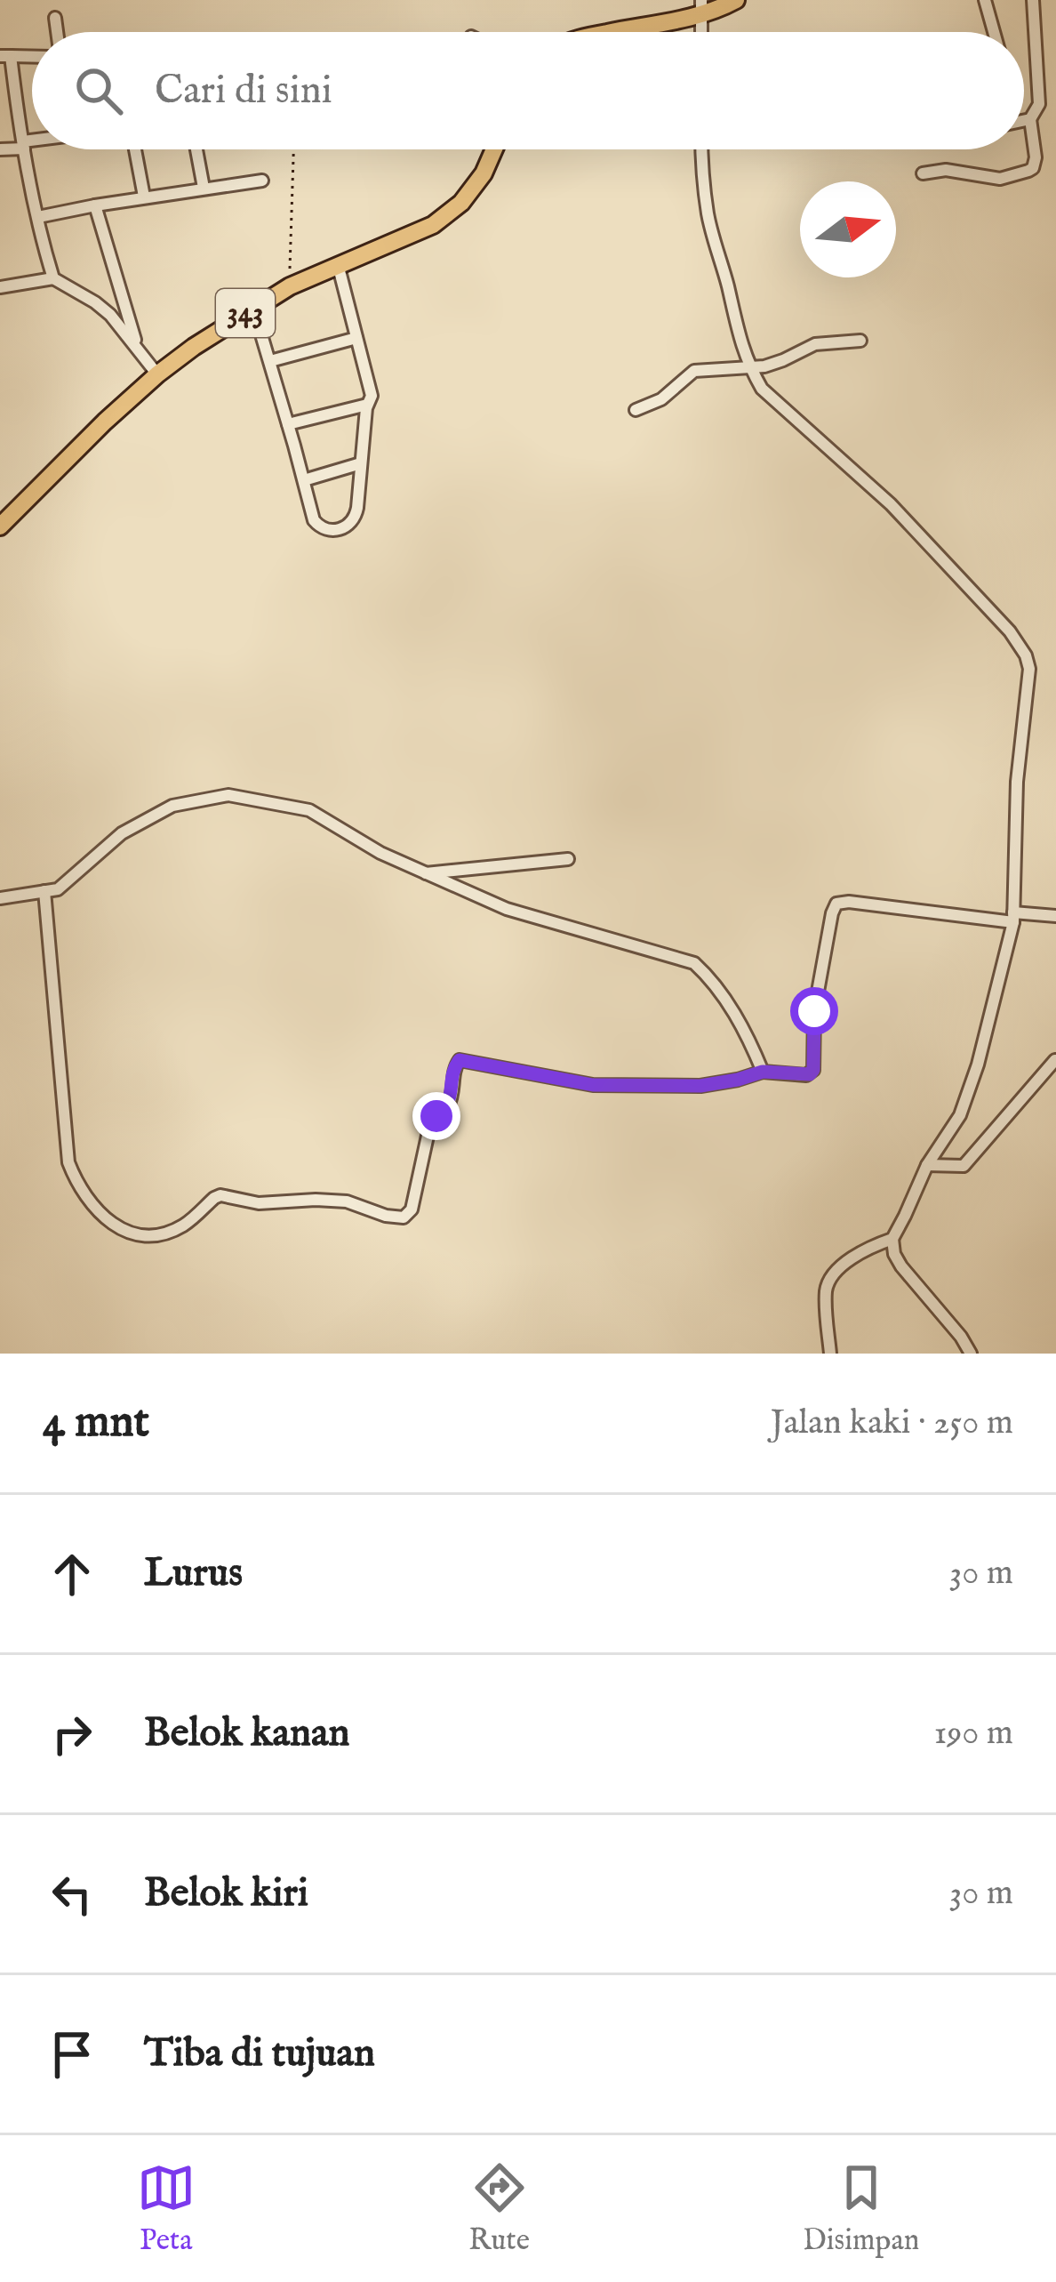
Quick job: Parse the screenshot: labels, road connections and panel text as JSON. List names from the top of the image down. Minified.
{"streets":{"main road":["343"]},"north":"right","page":{"search":"Cari di sini","heading":["4 mnt","Jalan kaki · 250 m"],"list":[["Lurus","30 m"],["Belok kanan","190 m"],["Belok kiri","30 m"],"Tiba di tujuan"],"nav":["Peta","Rute","Disimpan"]}}
